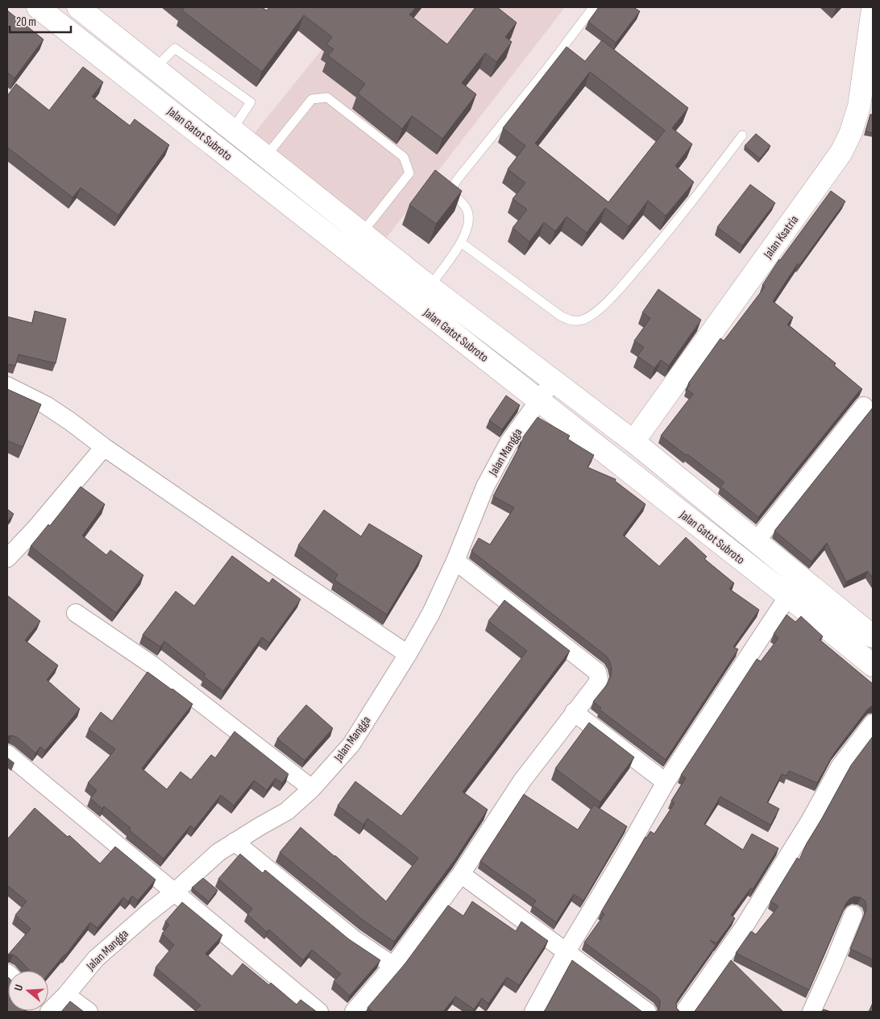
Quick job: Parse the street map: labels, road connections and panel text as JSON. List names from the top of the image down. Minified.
{"streets":{"street":["Jalan Gatot Subroto","Jalan Ksatria","Jalan Mangga"]},"crossings":[["Jalan Gatot Subroto","Jalan Ksatria"],["Jalan Gatot Subroto","Jalan Mangga"]],"scale_bar":"20 m","north":"left"}
